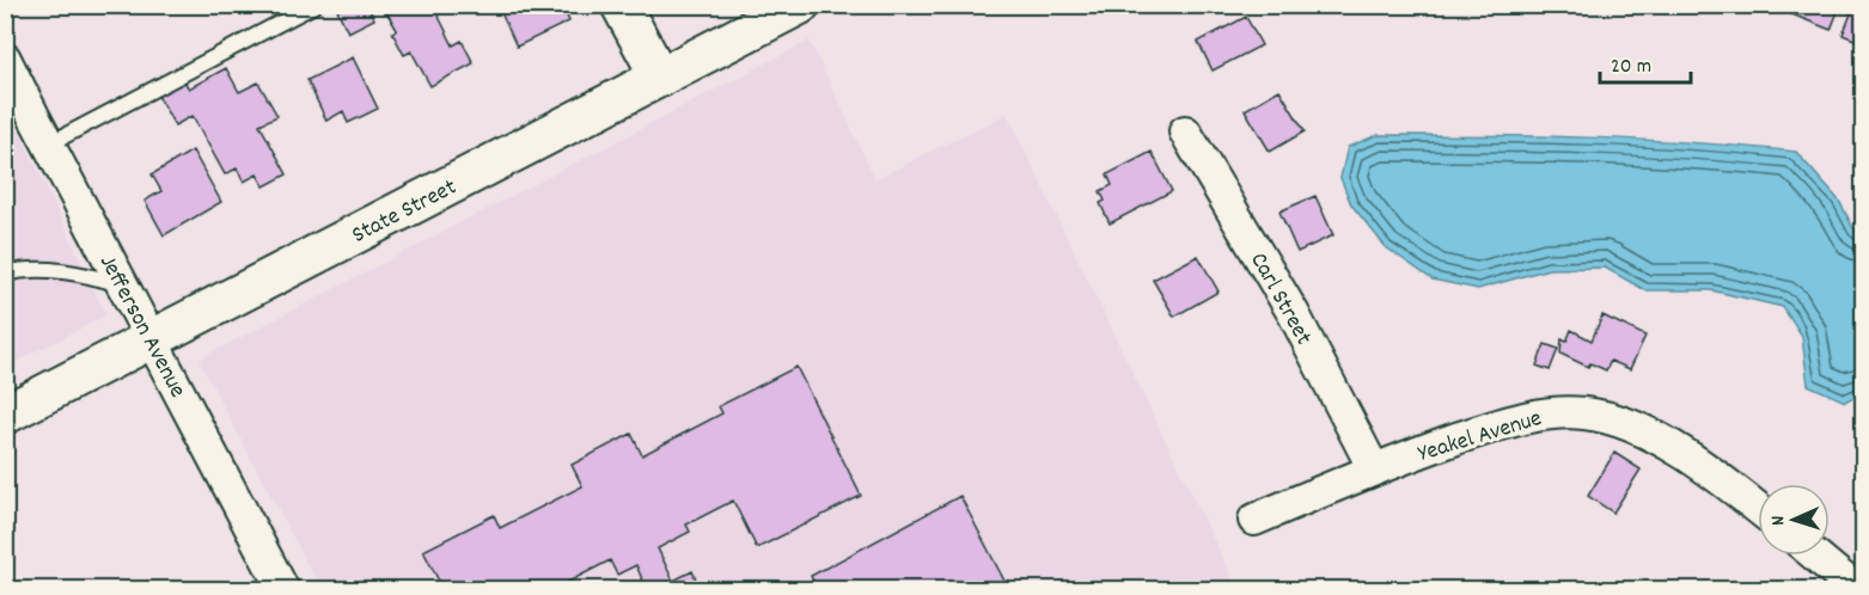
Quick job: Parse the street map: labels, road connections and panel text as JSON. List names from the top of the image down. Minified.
{"streets":{"street":["State Street","Carl Street","Jefferson Avenue","Yeakel Avenue"]},"crossings":[["State Street","Jefferson Avenue"],["Carl Street","Yeakel Avenue"]],"scale_bar":"20 m","north":"left"}
